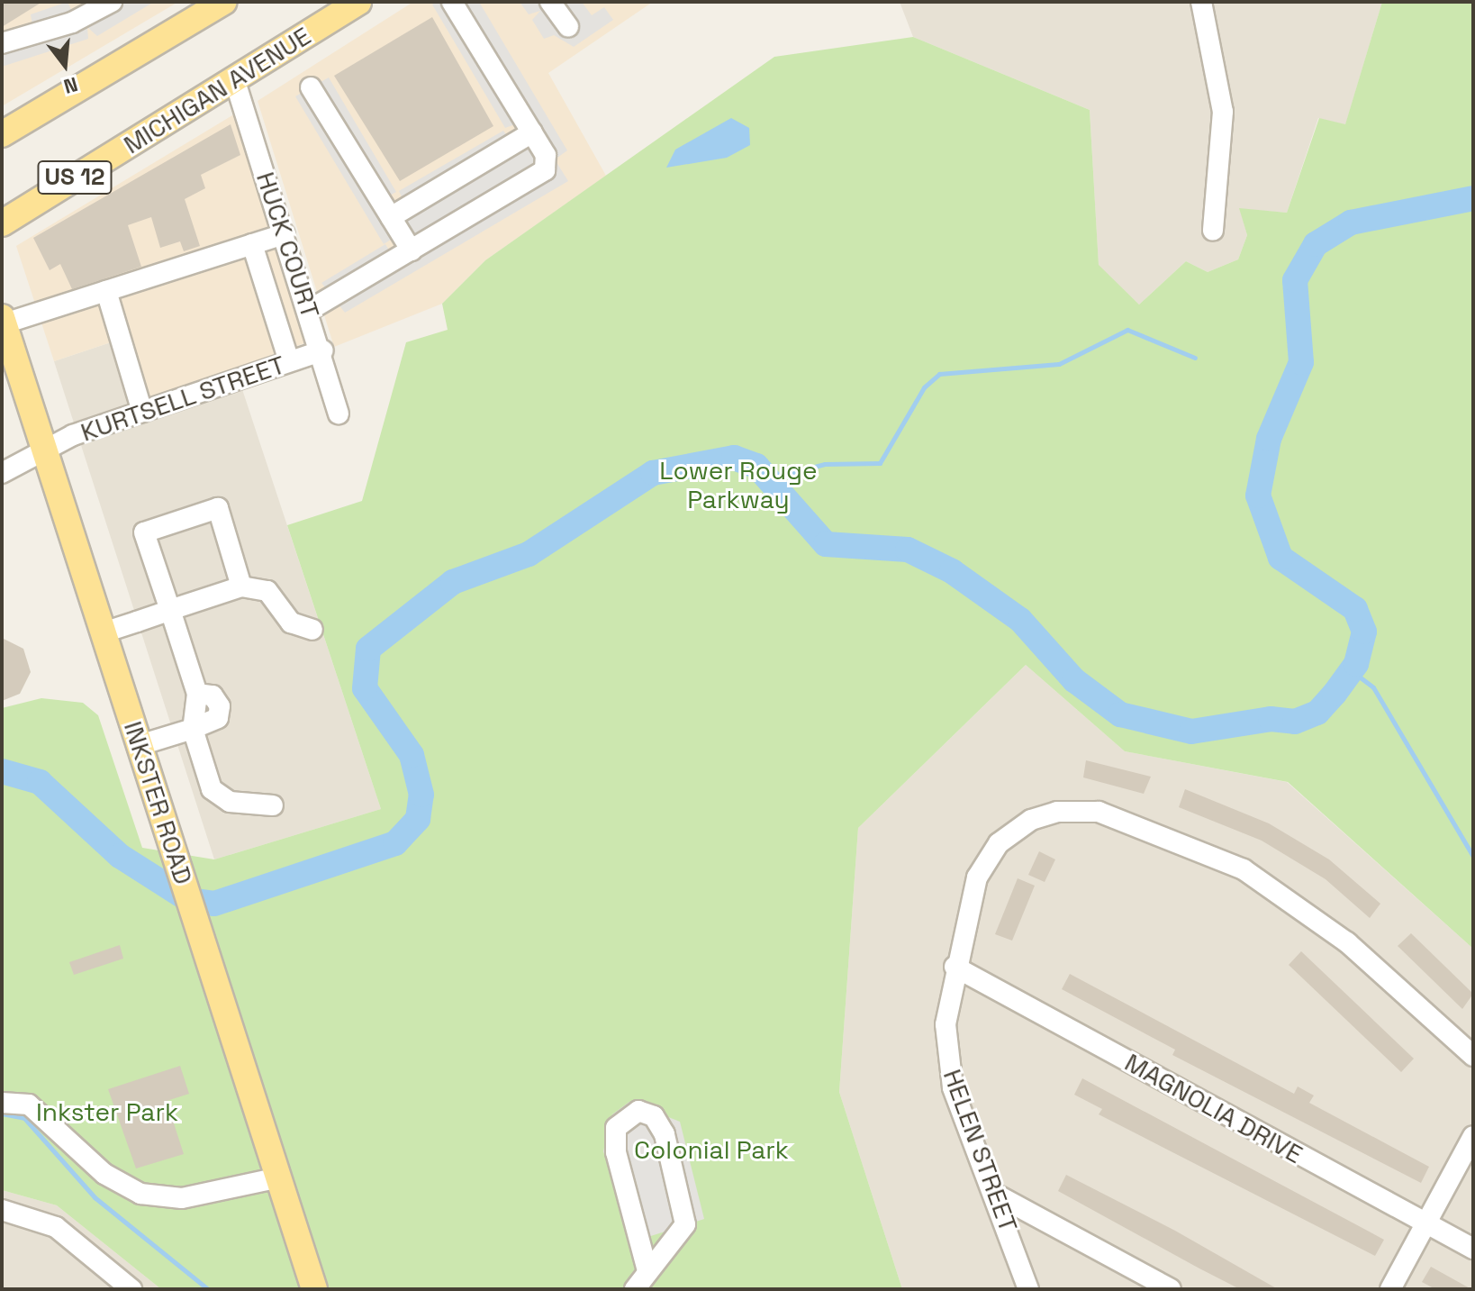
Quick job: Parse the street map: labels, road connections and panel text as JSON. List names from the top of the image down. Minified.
{"streets":{"main road":["MICHIGAN AVENUE","US 12","INKSTER ROAD"],"street":["HUCK COURT","KURTSELL STREET","MAGNOLIA DRIVE","HELEN STREET"]},"crossings":[["MICHIGAN AVENUE","HUCK COURT"],["HUCK COURT","KURTSELL STREET"],["KURTSELL STREET","INKSTER ROAD"],["MAGNOLIA DRIVE","HELEN STREET"]],"parks":["Lower Rouge Parkway","Inkster Park","Colonial Park"],"north":"bottom"}
